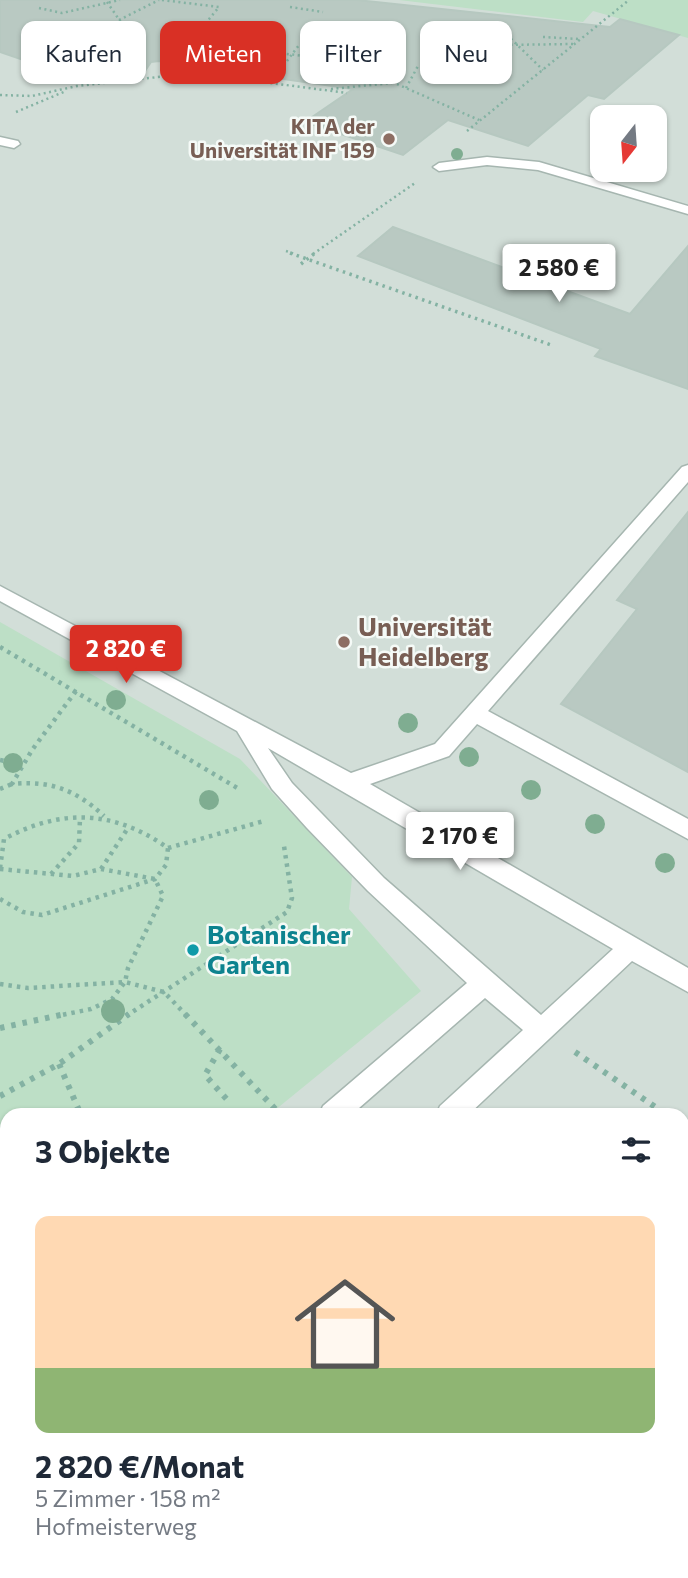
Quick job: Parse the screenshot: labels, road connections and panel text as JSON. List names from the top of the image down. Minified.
{"places":["KITA der Universität INF 159","Universität Heidelberg","Botanischer Garten"],"north":"bottom","page":{"chip":["Kaufen","Mieten","Filter","Neu"],"price":["2 580 €","2 820 €","2 170 €"],"heading":"3 Objekte","list":[{"name":"2 820 €/Monat","note":"5 Zimmer · 158 m² · Hofmeisterweg"}]}}
